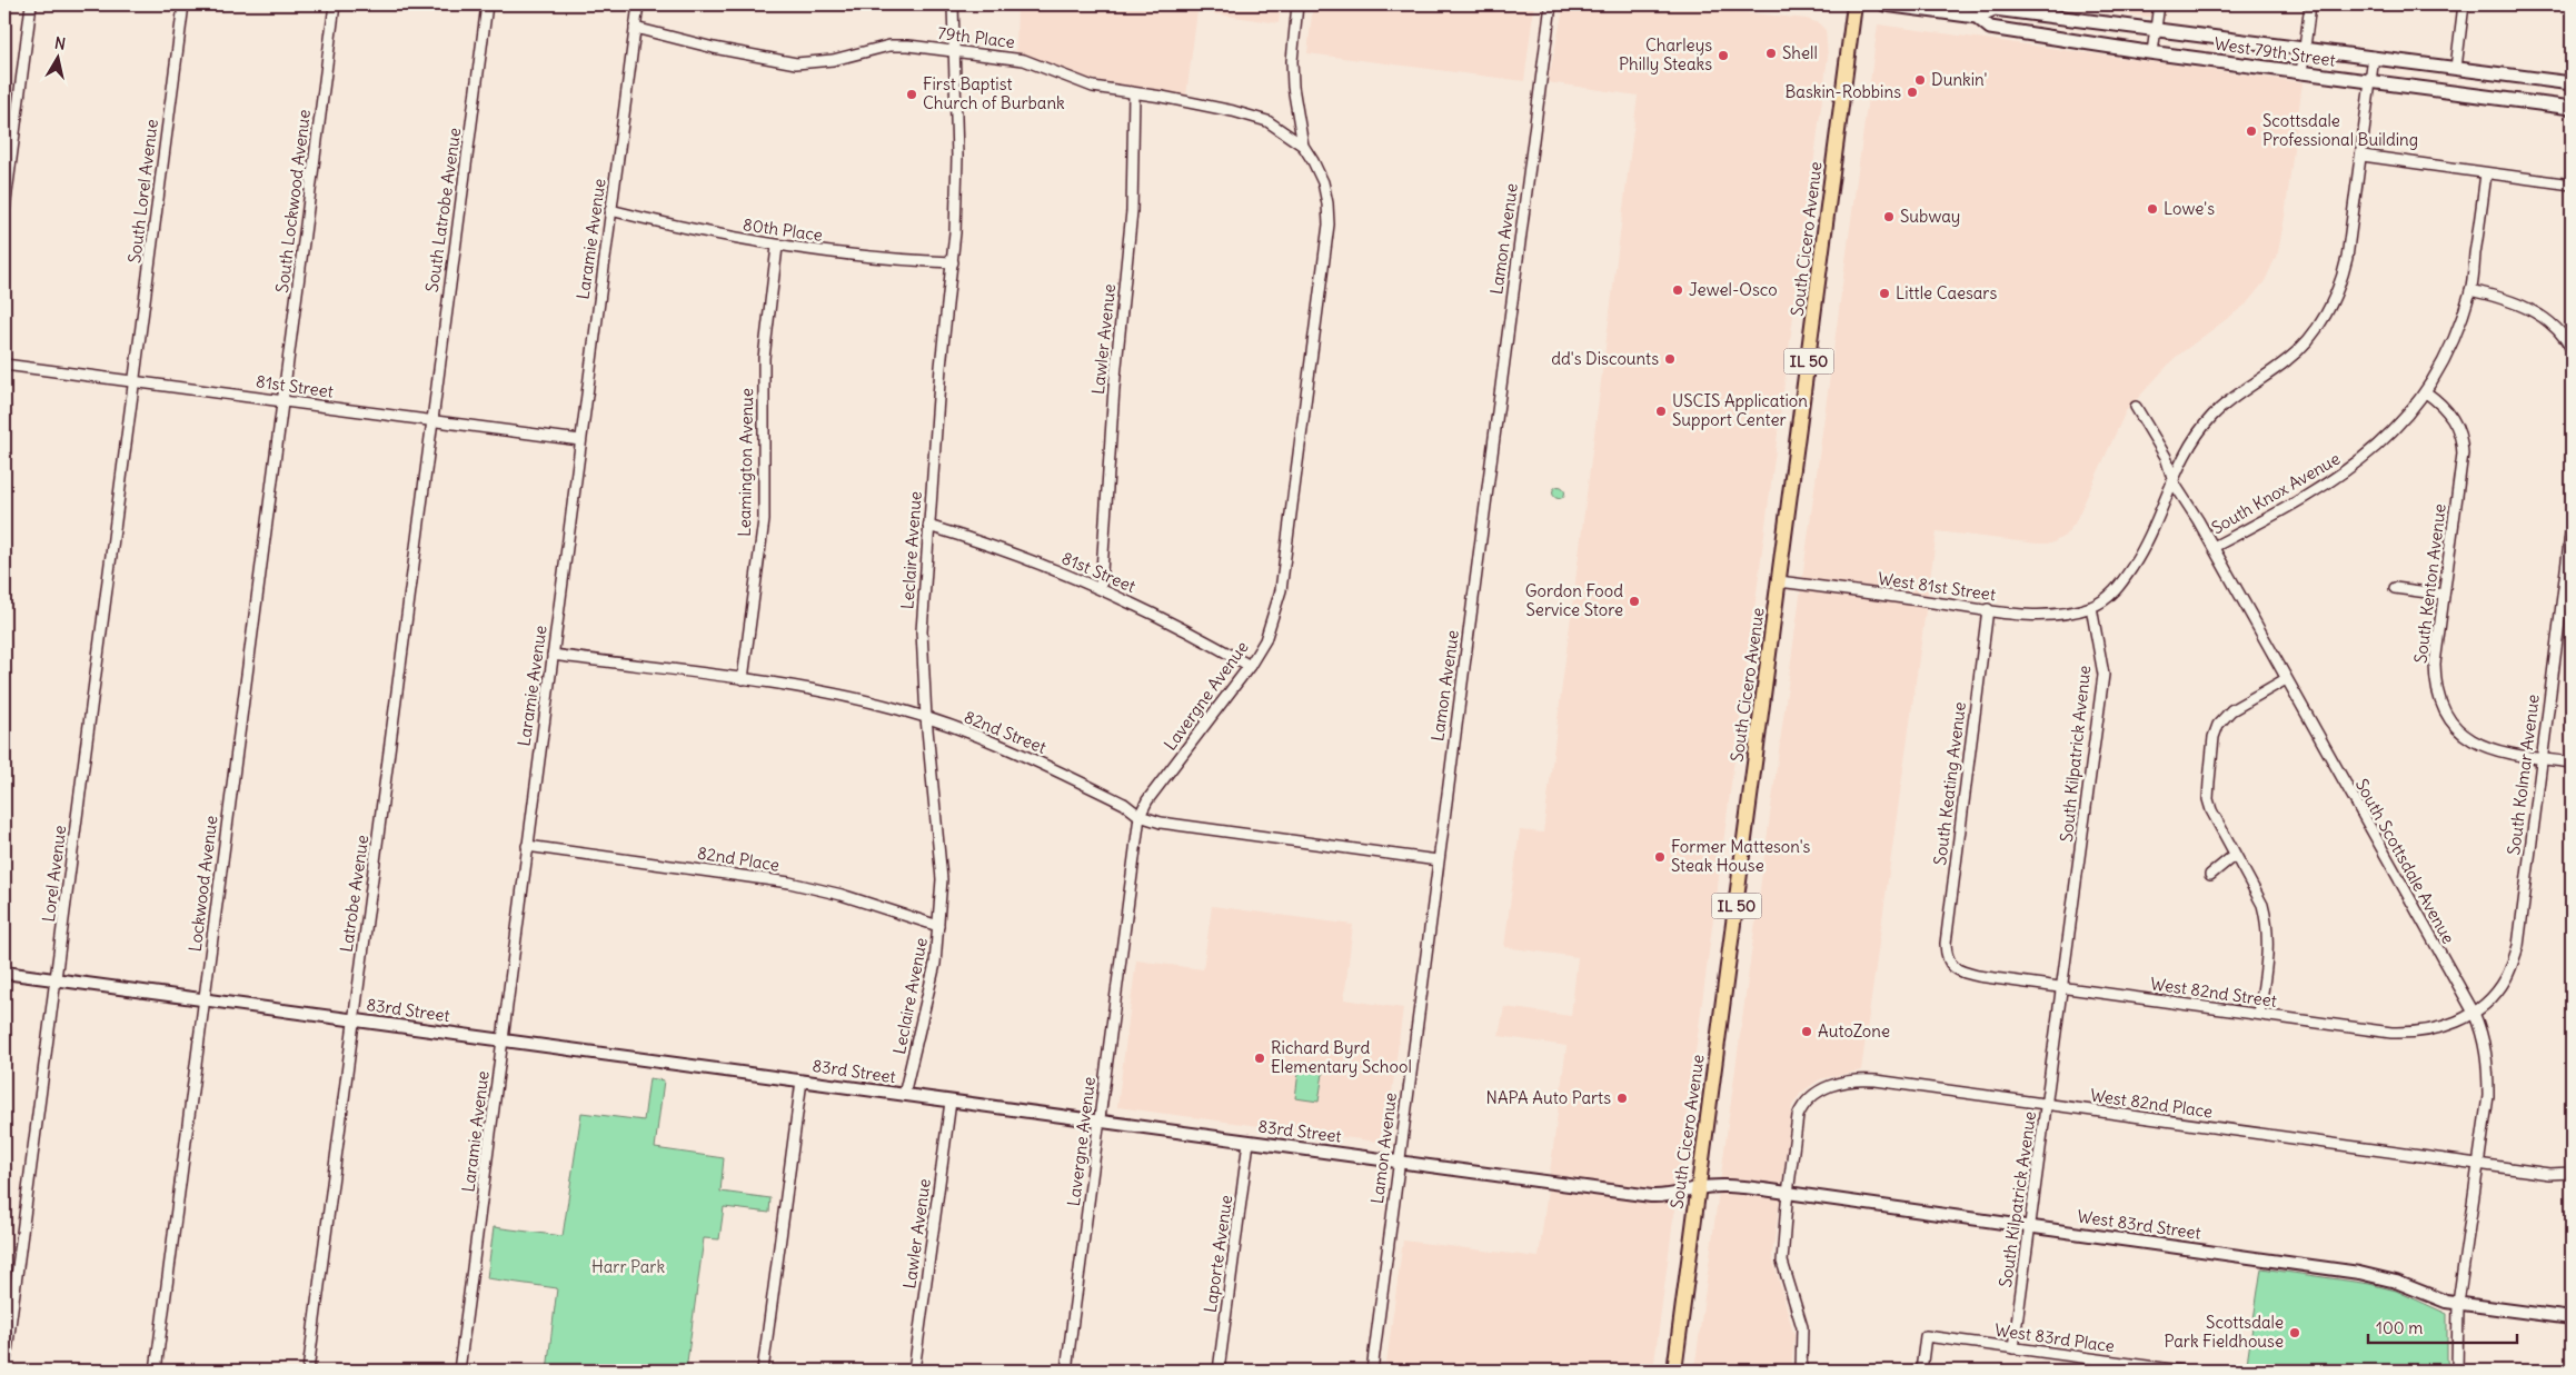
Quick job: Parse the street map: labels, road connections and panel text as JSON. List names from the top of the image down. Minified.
{"streets":{"main road":["West 79th Street","South Cicero Avenue","IL 50"],"street":["79th Place","South Lorel Avenue","South Lockwood Avenue","South Latrobe Avenue","80th Place","Laramie Avenue","Lamon Avenue","Lawler Avenue","81st Street","Leamington Avenue","South Knox Avenue","Leclaire Avenue","South Kenton Avenue","West 81st Street","Lavergne Avenue","82nd Street","South Kilpatrick Avenue","South Kolmar Avenue","South Keating Avenue","82nd Place","South Scottsdale Avenue","Lorel Avenue","Lockwood Avenue","Latrobe Avenue","West 82nd Street","83rd Street","West 82nd Place","West 83rd Street","Laporte Avenue","West 83rd Place"]},"crossings":[["79th Place","Laramie Avenue"],["79th Place","Lawler Avenue"],["79th Place","Leclaire Avenue"],["79th Place","Lavergne Avenue"],["South Lorel Avenue","81st Street"],["South Lorel Avenue","Lorel Avenue"],["South Lockwood Avenue","81st Street"],["South Lockwood Avenue","Lockwood Avenue"],["South Latrobe Avenue","81st Street"],["South Latrobe Avenue","Latrobe Avenue"],["80th Place","Laramie Avenue"],["80th Place","Leamington Avenue"],["80th Place","Leclaire Avenue"],["Laramie Avenue","81st Street"],["Laramie Avenue","82nd Street"],["Laramie Avenue","82nd Place"],["Laramie Avenue","83rd Street"],["Lamon Avenue","82nd Street"],["Lamon Avenue","83rd Street"],["South Cicero Avenue","West 81st Street"],["South Cicero Avenue","83rd Street"],["South Cicero Avenue","West 83rd Street"],["Lawler Avenue","81st Street"],["Lawler Avenue","83rd Street"],["81st Street","Leclaire Avenue"],["81st Street","Lavergne Avenue"],["81st Street","Lorel Avenue"],["81st Street","Lockwood Avenue"],["81st Street","Latrobe Avenue"],["Leamington Avenue","82nd Street"],["South Knox Avenue","South Kenton Avenue"],["South Knox Avenue","South Scottsdale Avenue"],["Leclaire Avenue","82nd Street"],["Leclaire Avenue","82nd Place"],["Leclaire Avenue","83rd Street"],["South Kenton Avenue","South Kolmar Avenue"],["West 81st Street","South Kilpatrick Avenue"],["West 81st Street","South Keating Avenue"],["Lavergne Avenue","82nd Street"],["Lavergne Avenue","83rd Street"],["South Kilpatrick Avenue","West 82nd Street"],["South Kilpatrick Avenue","West 82nd Place"],["South Kilpatrick Avenue","West 83rd Street"],["South Kilpatrick Avenue","West 83rd Place"],["South Kolmar Avenue","South Scottsdale Avenue"],["South Kolmar Avenue","West 82nd Street"],["South Keating Avenue","West 82nd Street"],["South Scottsdale Avenue","West 82nd Street"],["South Scottsdale Avenue","West 82nd Place"],["South Scottsdale Avenue","West 83rd Street"],["Lorel Avenue","83rd Street"],["Lockwood Avenue","83rd Street"],["Latrobe Avenue","83rd Street"],["83rd Street","West 83rd Street"],["83rd Street","Laporte Avenue"],["West 82nd Place","West 83rd Street"]],"parks":["Harr Park"],"places":["Shell","Charleys Philly Steaks","Dunkin'","Baskin-Robbins","First Baptist Church of Burbank","Scottsdale Professional Building","Lowe's","Subway","Jewel-Osco","Little Caesars","dd's Discounts","USCIS Application Support Center","Gordon Food Service Store","Former Matteson's Steak House","AutoZone","Richard Byrd Elementary School","NAPA Auto Parts","Scottsdale Park Fieldhouse"],"scale_bar":"100 m","north":"top"}
